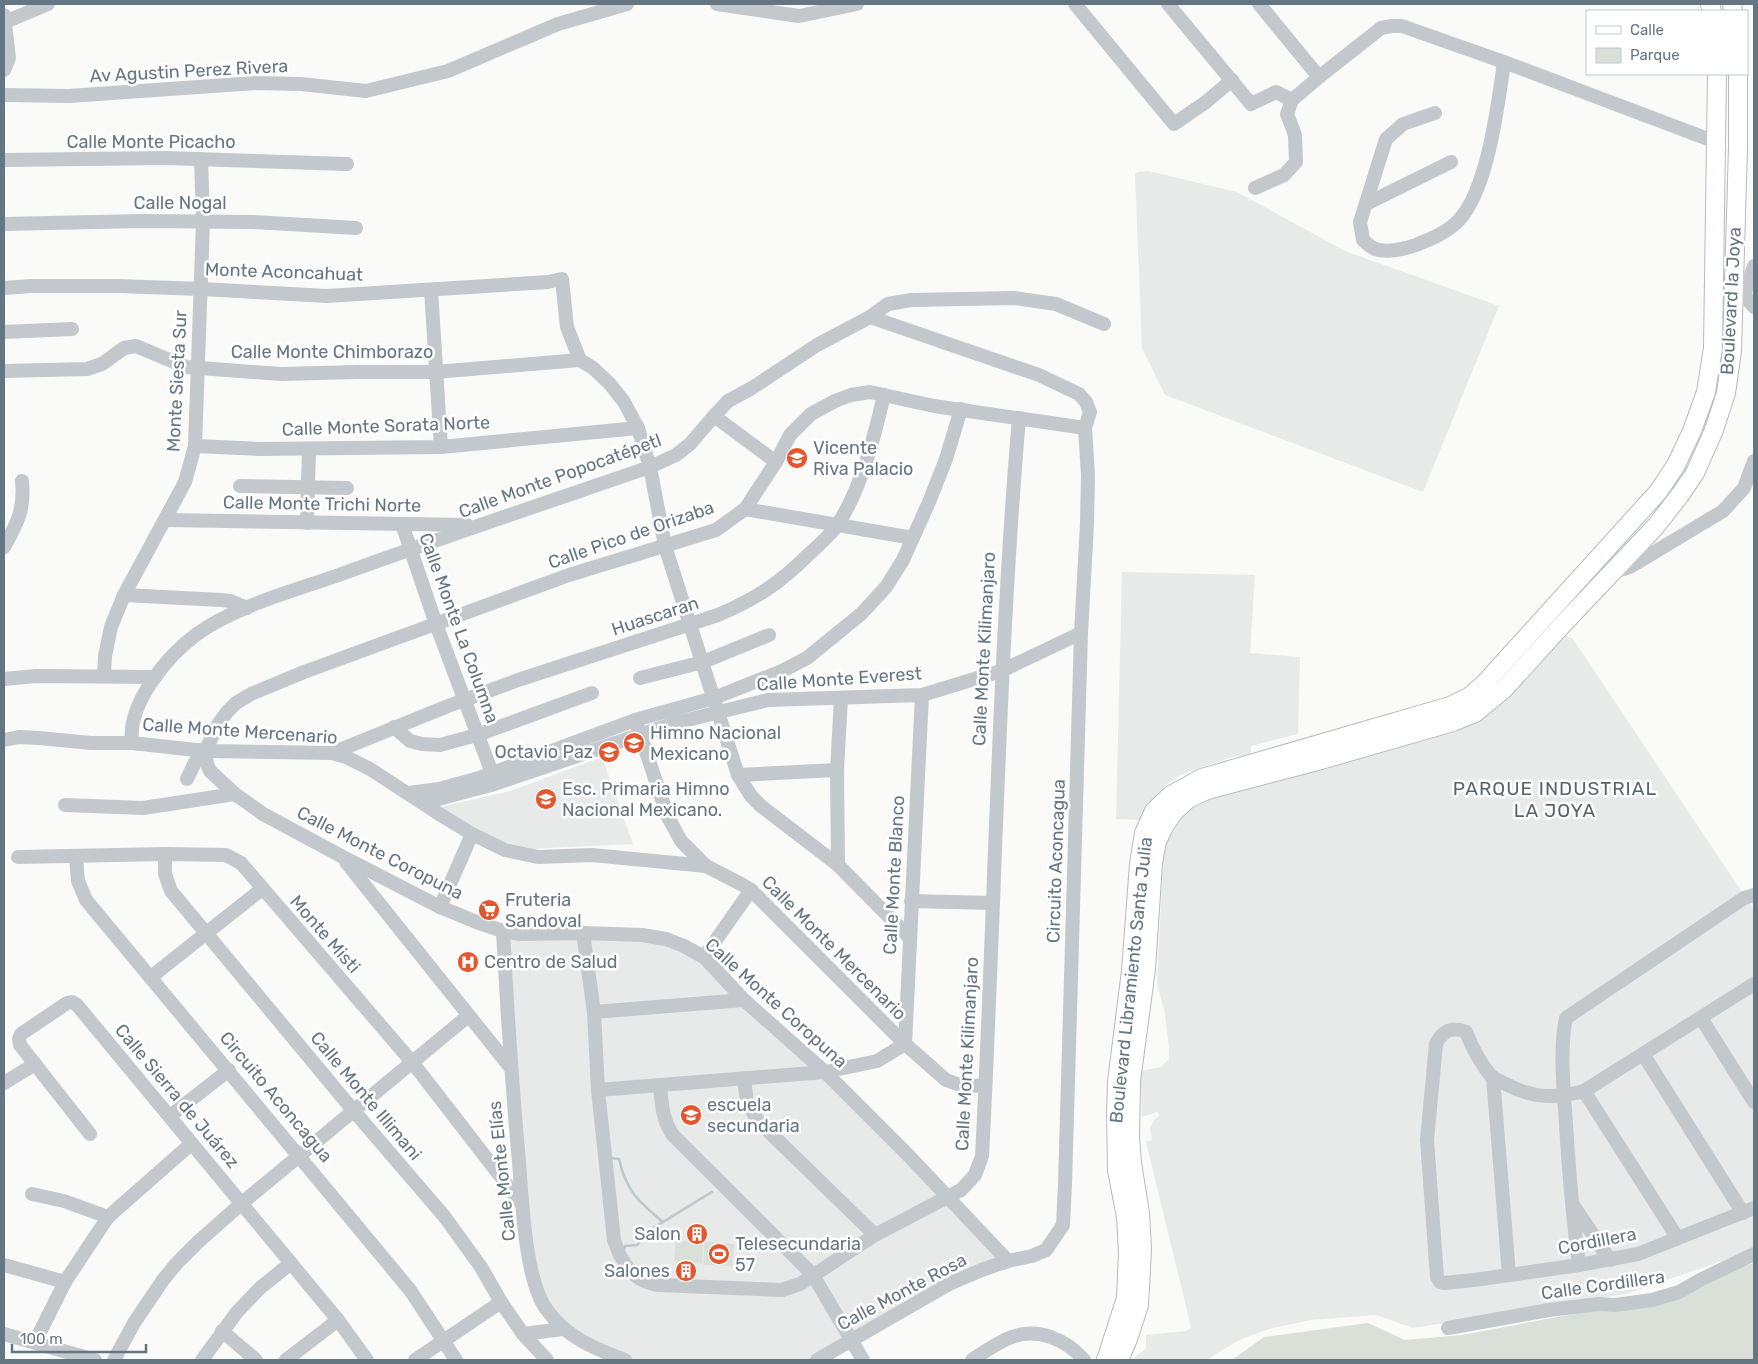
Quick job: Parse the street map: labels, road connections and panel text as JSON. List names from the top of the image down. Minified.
{"streets":{"main road":["Boulevard la Joya","Boulevard Libramiento Santa Julia"],"street":["Av Agustin Perez Rivera","Calle Monte Picacho","Calle Nogal","Monte Aconcahuat","Calle Monte Chimborazo","Monte Siesta Sur","Calle Monte Sorata Norte","Calle Monte Popocatépetl","Calle Monte Trichi Norte","Calle Pico de Orizaba","Huascaran","Calle Monte La Columna","Calle Monte Kilimanjaro","Calle Monte Everest","Calle Monte Mercenario","Calle Monte Coropuna","Circuito Aconcagua","Calle Monte Blanco","Monte Misti","Calle Sierra de Juárez","Calle Monte Illimani","Calle Monte Elías","Cordillera","Calle Cordillera","Calle Monte Rosa"]},"crossings":[["Calle Monte Picacho","Monte Siesta Sur"],["Calle Nogal","Monte Siesta Sur"],["Monte Aconcahuat","Calle Monte Chimborazo"],["Monte Aconcahuat","Monte Siesta Sur"],["Boulevard la Joya","Boulevard Libramiento Santa Julia"],["Calle Monte Chimborazo","Monte Siesta Sur"],["Monte Siesta Sur","Calle Monte Sorata Norte"],["Monte Siesta Sur","Calle Monte Trichi Norte"],["Calle Monte Popocatépetl","Calle Monte Trichi Norte"],["Calle Monte Popocatépetl","Calle Monte La Columna"],["Calle Monte Popocatépetl","Calle Monte Mercenario"],["Calle Monte Trichi Norte","Calle Monte La Columna"],["Calle Pico de Orizaba","Huascaran"],["Calle Pico de Orizaba","Calle Monte La Columna"],["Calle Pico de Orizaba","Calle Monte Kilimanjaro"],["Calle Pico de Orizaba","Calle Monte Mercenario"],["Calle Pico de Orizaba","Calle Monte Coropuna"],["Calle Pico de Orizaba","Circuito Aconcagua"],["Huascaran","Calle Monte La Columna"],["Huascaran","Calle Monte Mercenario"],["Calle Monte La Columna","Calle Monte Everest"],["Calle Monte Kilimanjaro","Calle Monte Everest"],["Calle Monte Kilimanjaro","Calle Monte Mercenario"],["Calle Monte Kilimanjaro","Calle Monte Coropuna"],["Calle Monte Everest","Calle Monte Mercenario"],["Calle Monte Everest","Circuito Aconcagua"],["Calle Monte Everest","Calle Monte Blanco"],["Calle Monte Mercenario","Calle Monte Coropuna"],["Calle Monte Mercenario","Calle Monte Blanco"],["Calle Monte Coropuna","Circuito Aconcagua"],["Calle Monte Coropuna","Calle Monte Elías"],["Calle Monte Coropuna","Calle Monte Rosa"],["Circuito Aconcagua","Monte Misti"],["Circuito Aconcagua","Calle Monte Rosa"],["Monte Misti","Calle Monte Illimani"],["Monte Misti","Calle Monte Elías"]],"districts":["PARQUE INDUSTRIAL LA JOYA"],"places":{"school or university":["Vicente Riva Palacio","Himno Nacional Mexicano","Octavio Paz","Esc. Primaria Himno Nacional Mexicano.","escuela secundaria"],"supermarket":["Fruteria Sandoval"],"hospital":["Centro de Salud"],"building":["Salon","Salones"],"sports":["Telesecundaria 57"]},"legend":["Calle","Parque"],"scale_bar":"100 m"}
